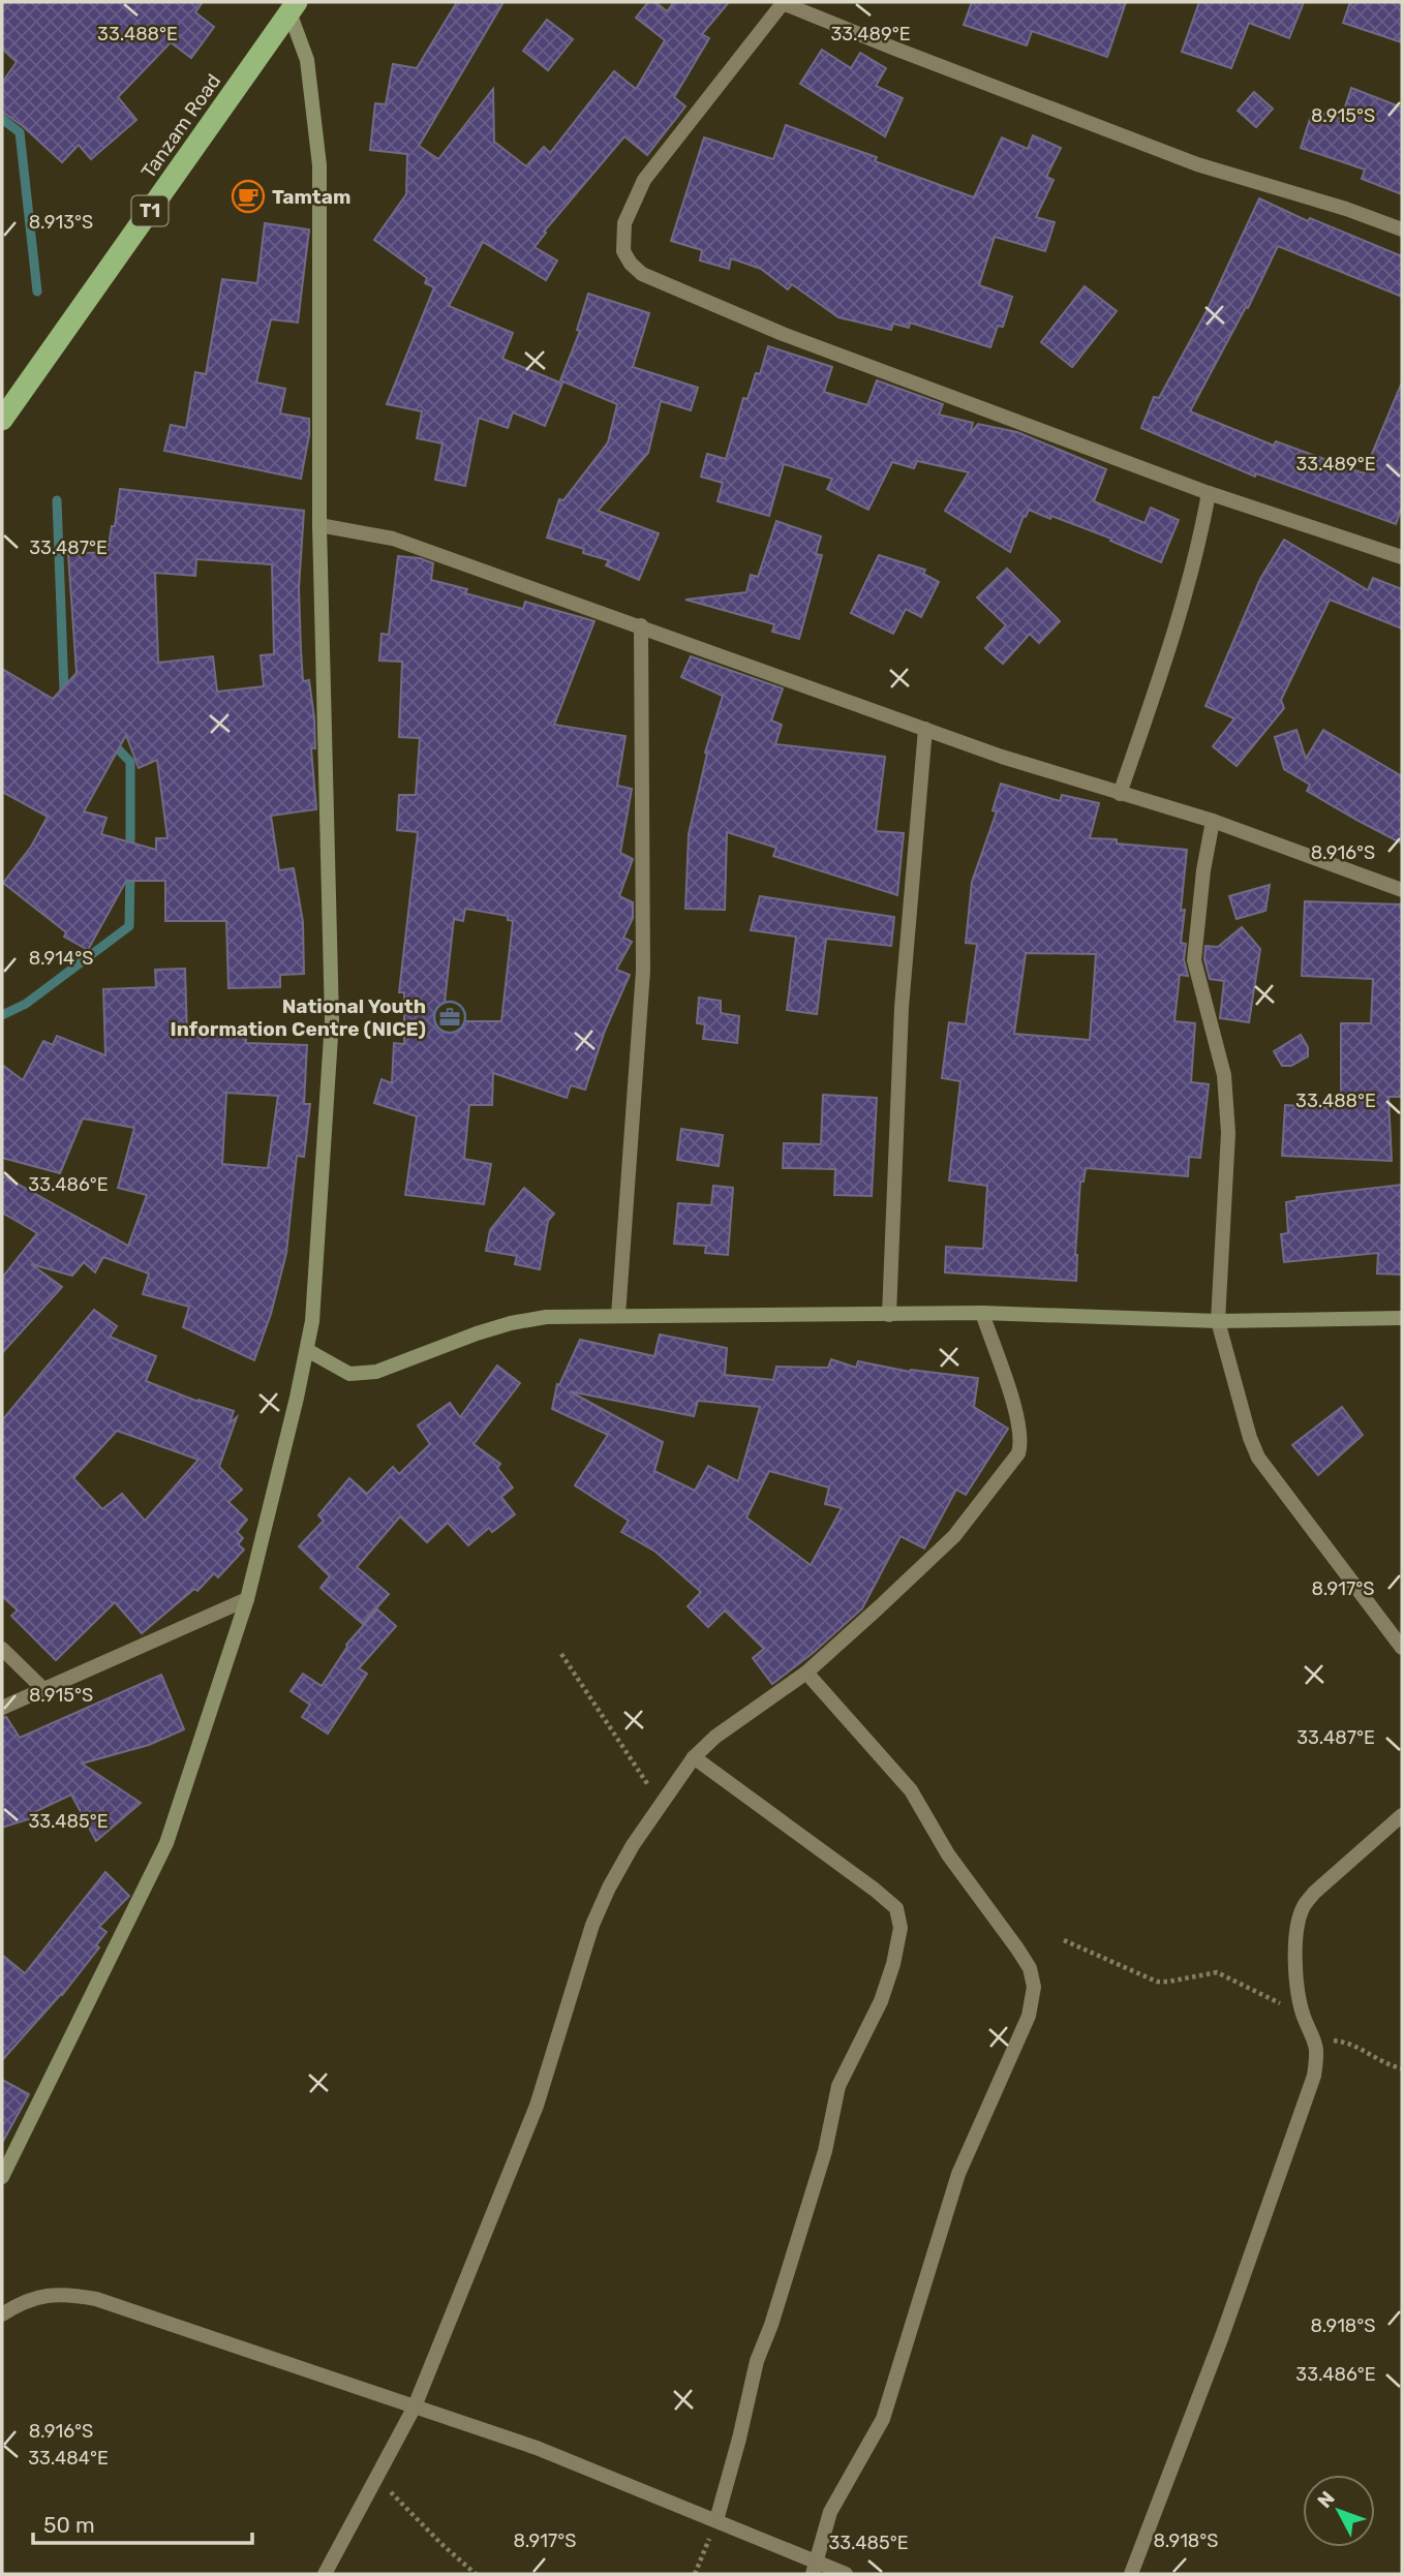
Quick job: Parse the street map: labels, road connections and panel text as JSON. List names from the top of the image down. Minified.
{"streets":{"highway":["Tanzam Road","T1"]},"places":{"cafe":["Tamtam"],"office":["National Youth Information Centre (NICE)"]},"scale_bar":"50 m","north":"top left","coordinates":["33.488°E","33.489°E","8.915°S","8.913°S","33.487°E","8.916°S","8.914°S","33.486°E","8.917°S","33.485°E","8.918°S","33.484°E"]}
